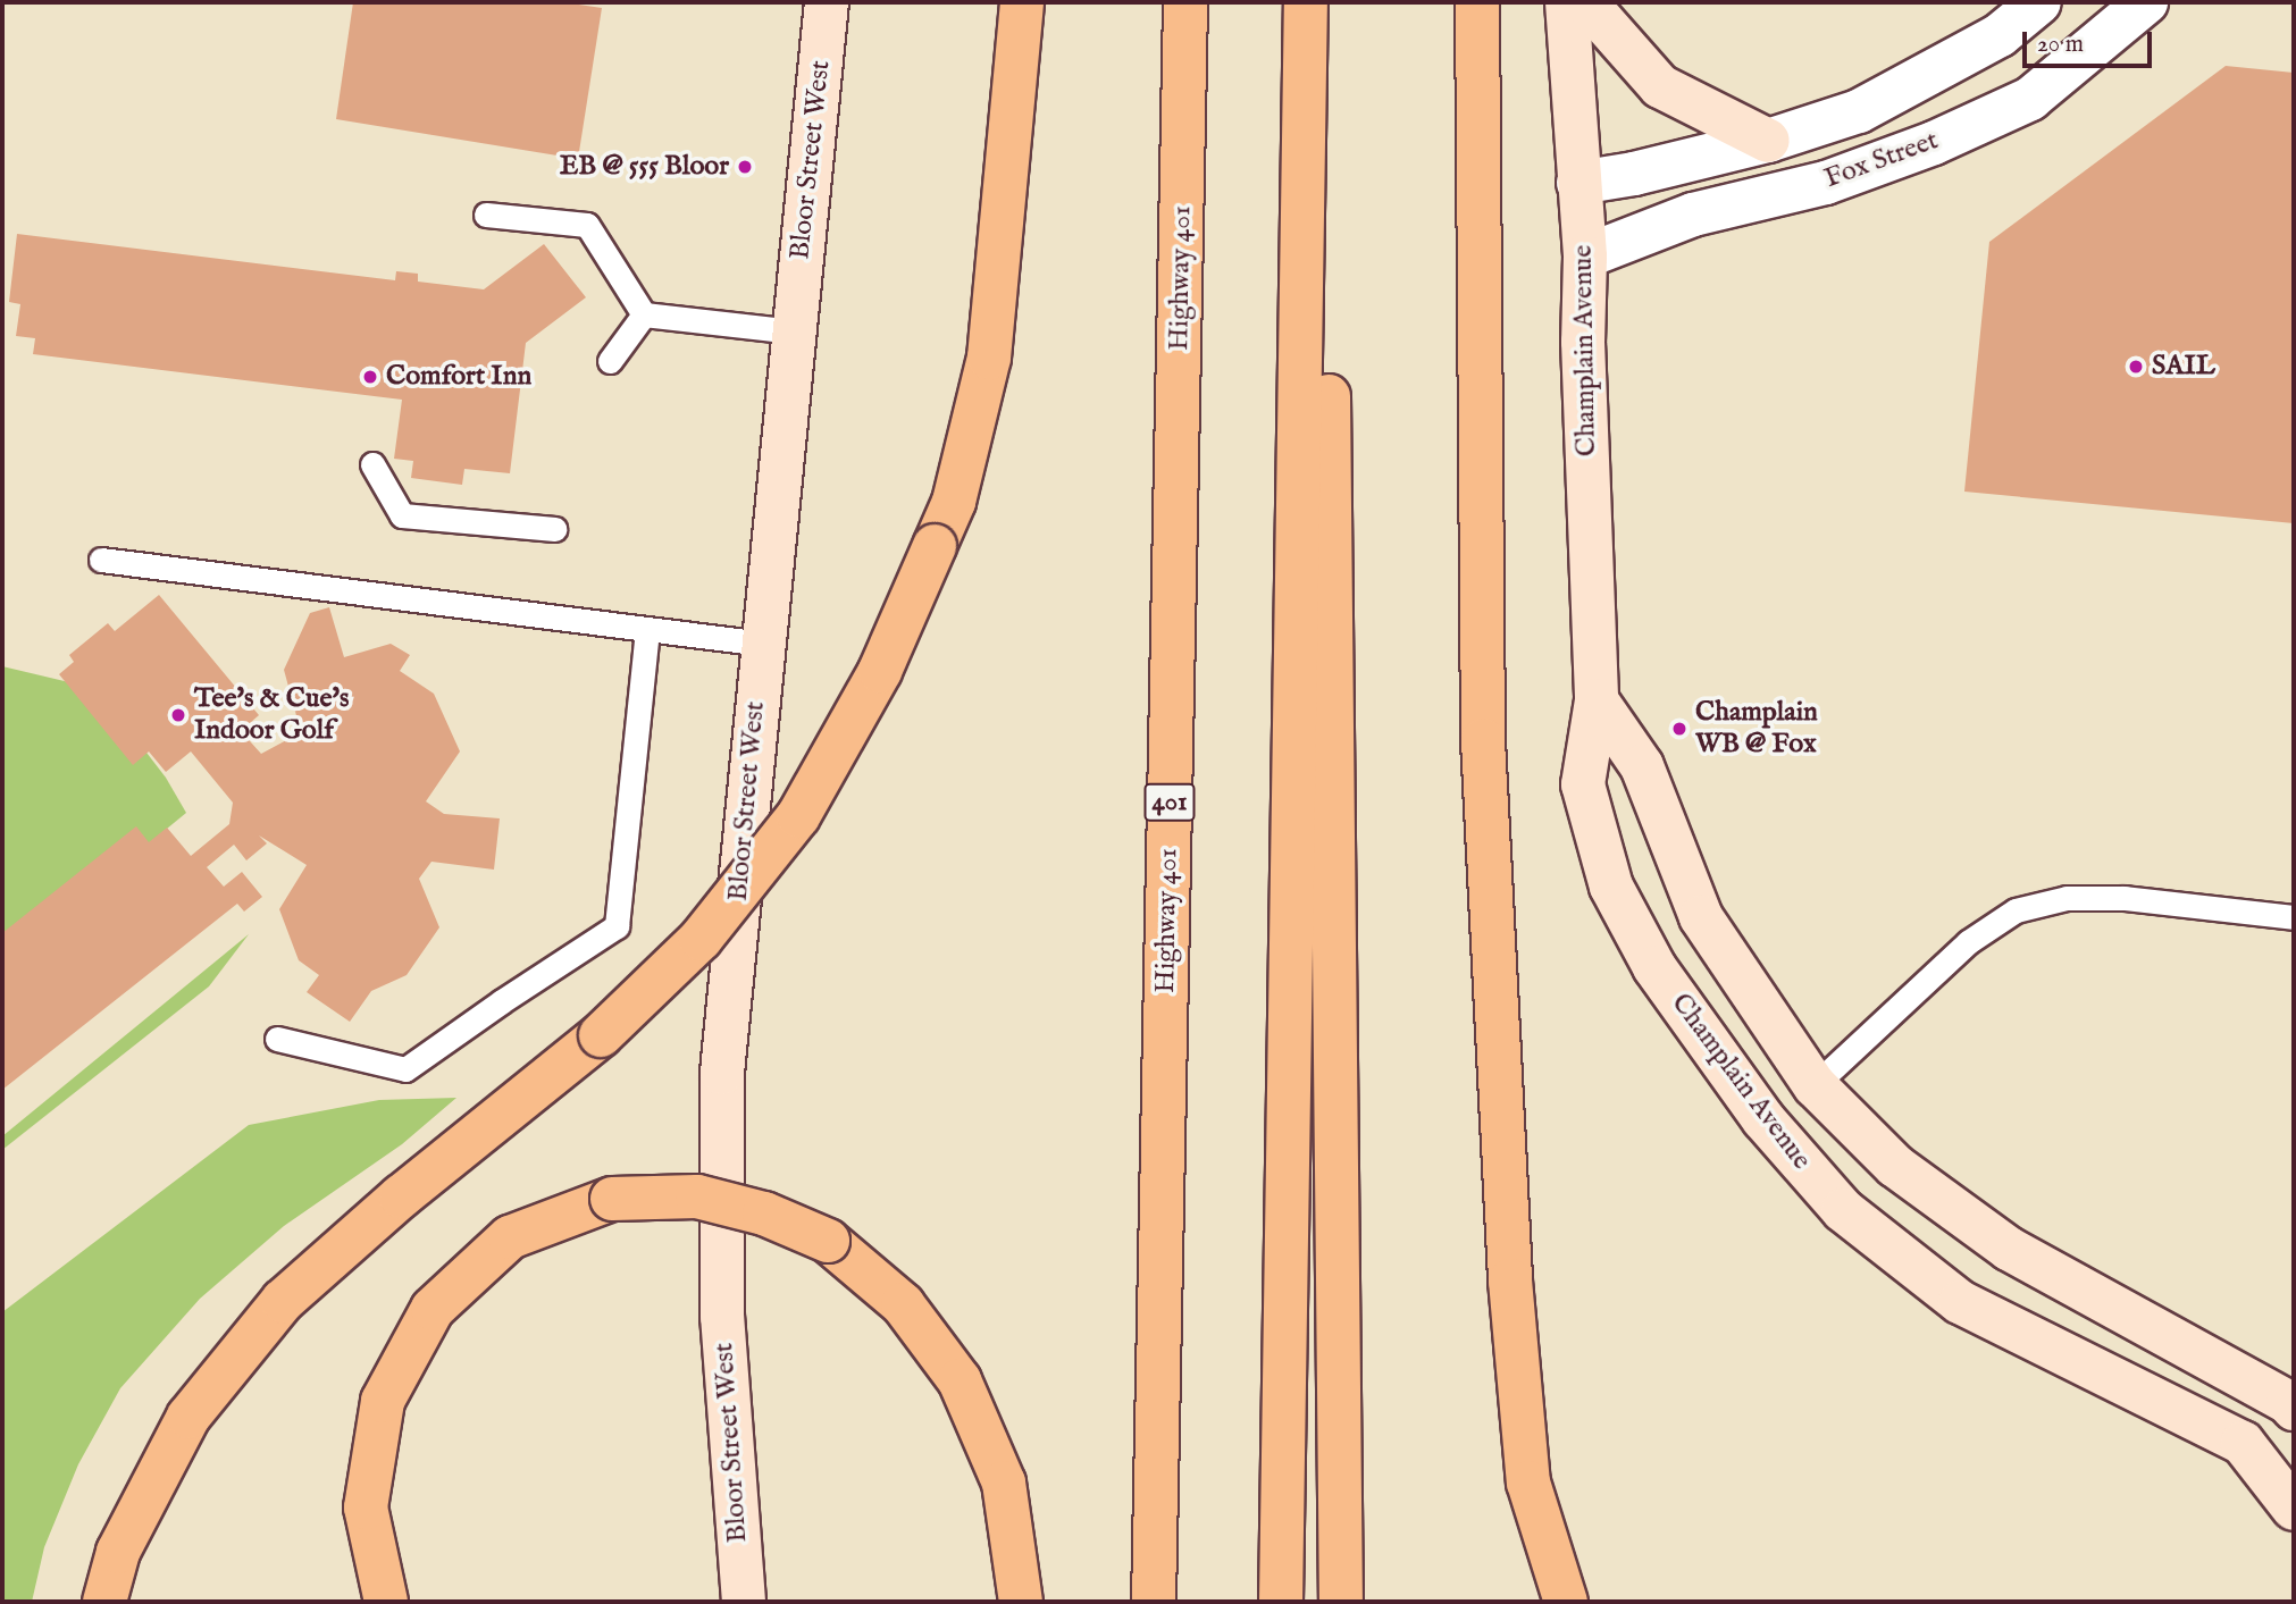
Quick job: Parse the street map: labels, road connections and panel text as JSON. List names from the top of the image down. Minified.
{"streets":{"highway":["Highway 401","401"],"main road":["Bloor Street West","Champlain Avenue"],"street":["Fox Street"]},"crossings":[["Fox Street","Champlain Avenue"]],"places":["EB @ 555 Bloor","SAIL","Comfort Inn","Tee's & Cue's Indoor Golf","Champlain WB @ Fox"],"scale_bar":"20 m"}
